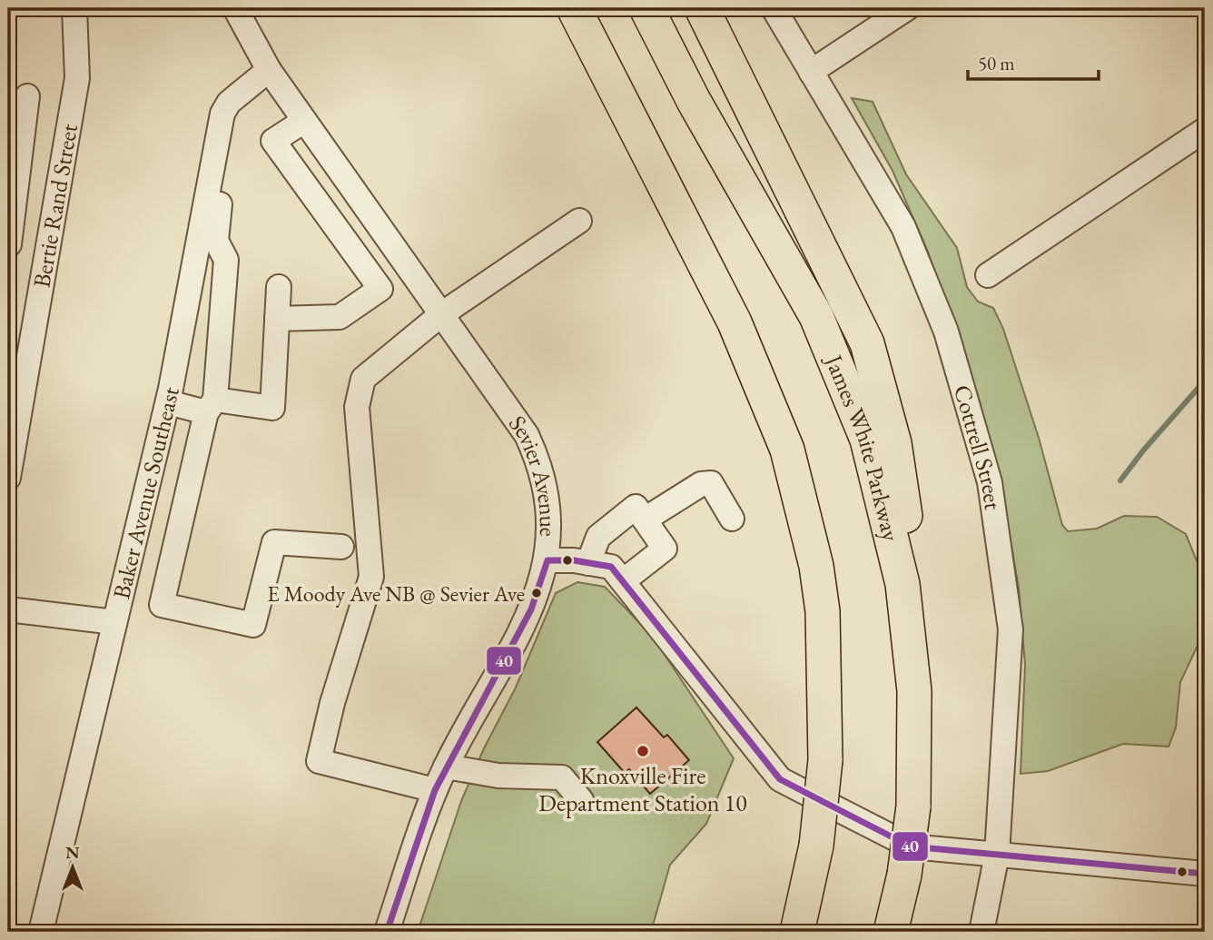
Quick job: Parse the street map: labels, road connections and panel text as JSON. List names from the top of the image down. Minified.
{"streets":{"highway":["James White Parkway"],"street":["Bertie Rand Street","Cottrell Street","Sevier Avenue","Baker Avenue Southeast"]},"crossings":[["Cottrell Street","Sevier Avenue"]],"places":["E Moody Ave NB @ Sevier Ave","Knoxville Fire Department Station 10"],"lines":["transit line 40"],"scale_bar":"50 m","north":"top"}
